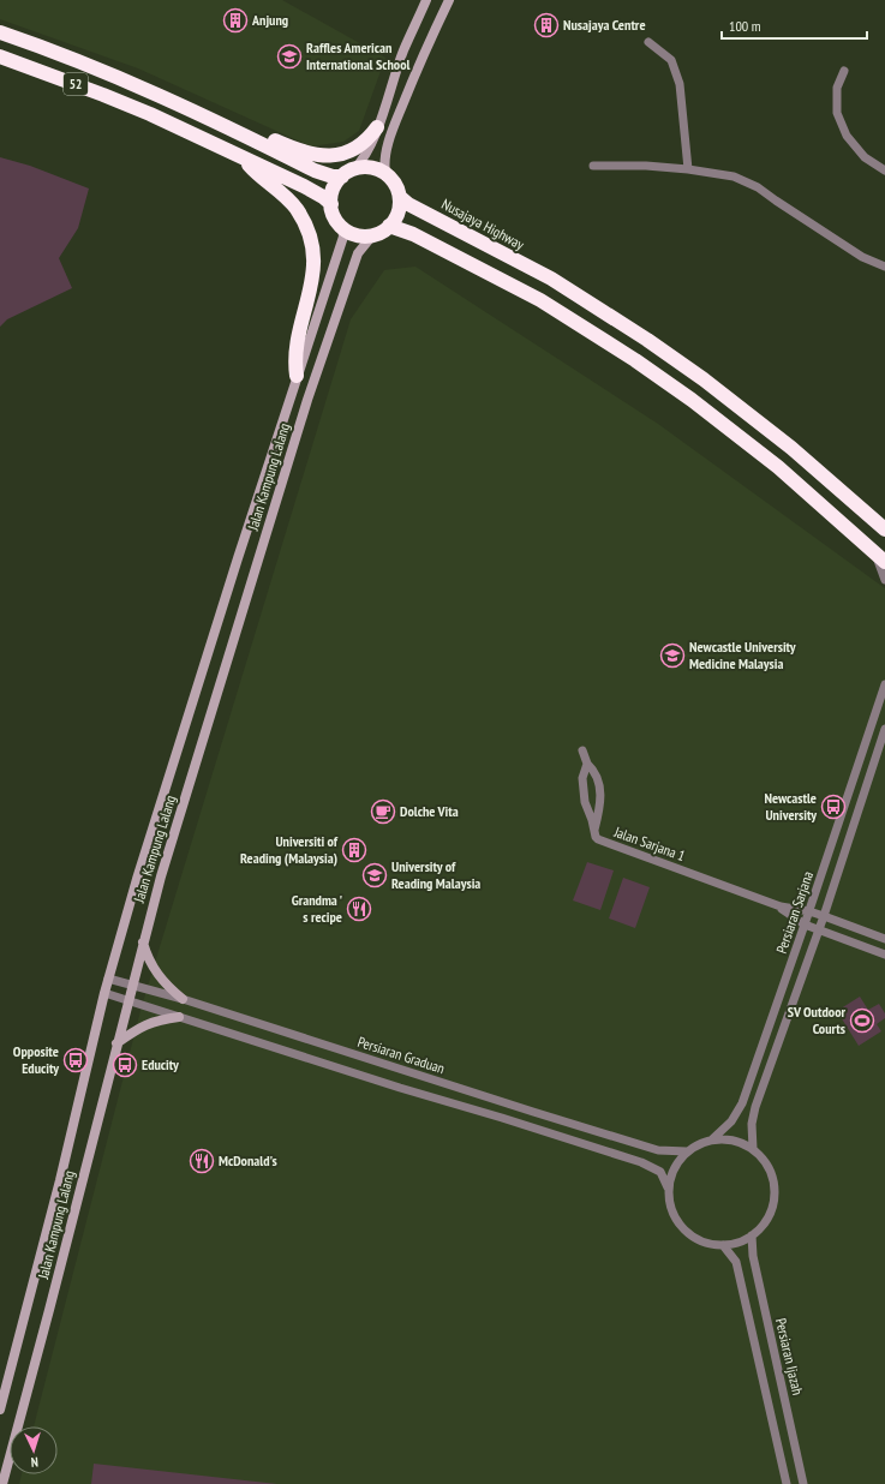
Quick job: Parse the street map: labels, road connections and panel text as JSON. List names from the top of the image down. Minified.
{"streets":{"highway":["52","Nusajaya Highway"],"main road":["Jalan Kampung Lalang"],"street":["Jalan Sarjana 1","Persiaran Sarjana","Persiaran Graduan","Persiaran Ijazah"]},"crossings":[["52","Nusajaya Highway"],["52","Jalan Kampung Lalang"],["Nusajaya Highway","Jalan Kampung Lalang"],["Jalan Kampung Lalang","Persiaran Graduan"],["Persiaran Sarjana","Persiaran Graduan"],["Persiaran Sarjana","Persiaran Ijazah"],["Persiaran Graduan","Persiaran Ijazah"]],"places":{"building":["Anjung","Nusajaya Centre","Universiti of Reading (Malaysia)"],"school or university":["Raffles American International School","Newcastle University Medicine Malaysia","University of Reading Malaysia"],"bus stop":["Newcastle University","Opposite Educity","Educity"],"cafe":["Dolche Vita"],"restaurant":["Grandma ' s recipe","McDonald's"],"sports":["SV Outdoor Courts"]},"scale_bar":"100 m","north":"bottom"}
